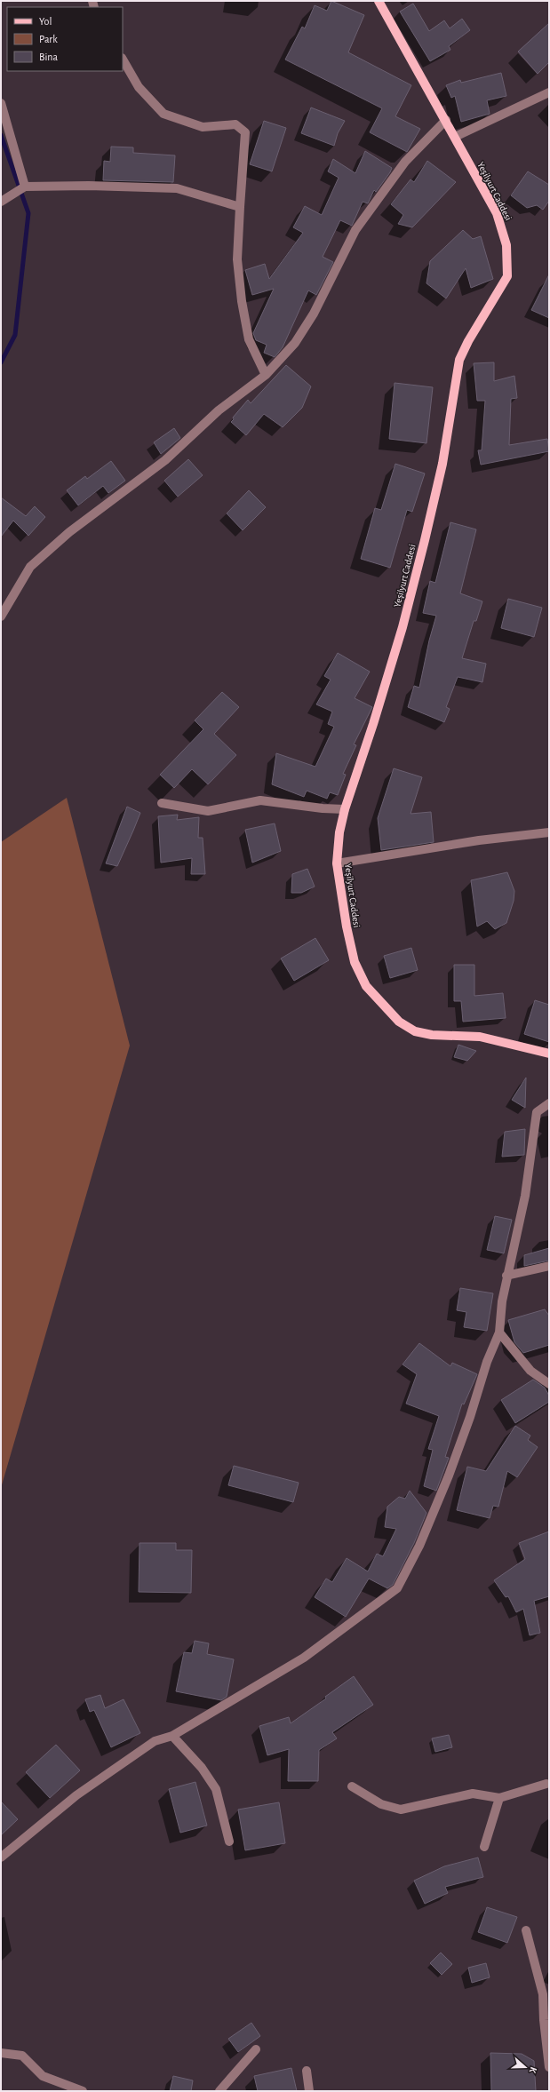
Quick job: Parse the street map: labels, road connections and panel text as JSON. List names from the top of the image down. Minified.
{"streets":{"main road":["Yeşilyurt Caddesi"]},"legend":["Yol","Park","Bina"],"north":"right"}
